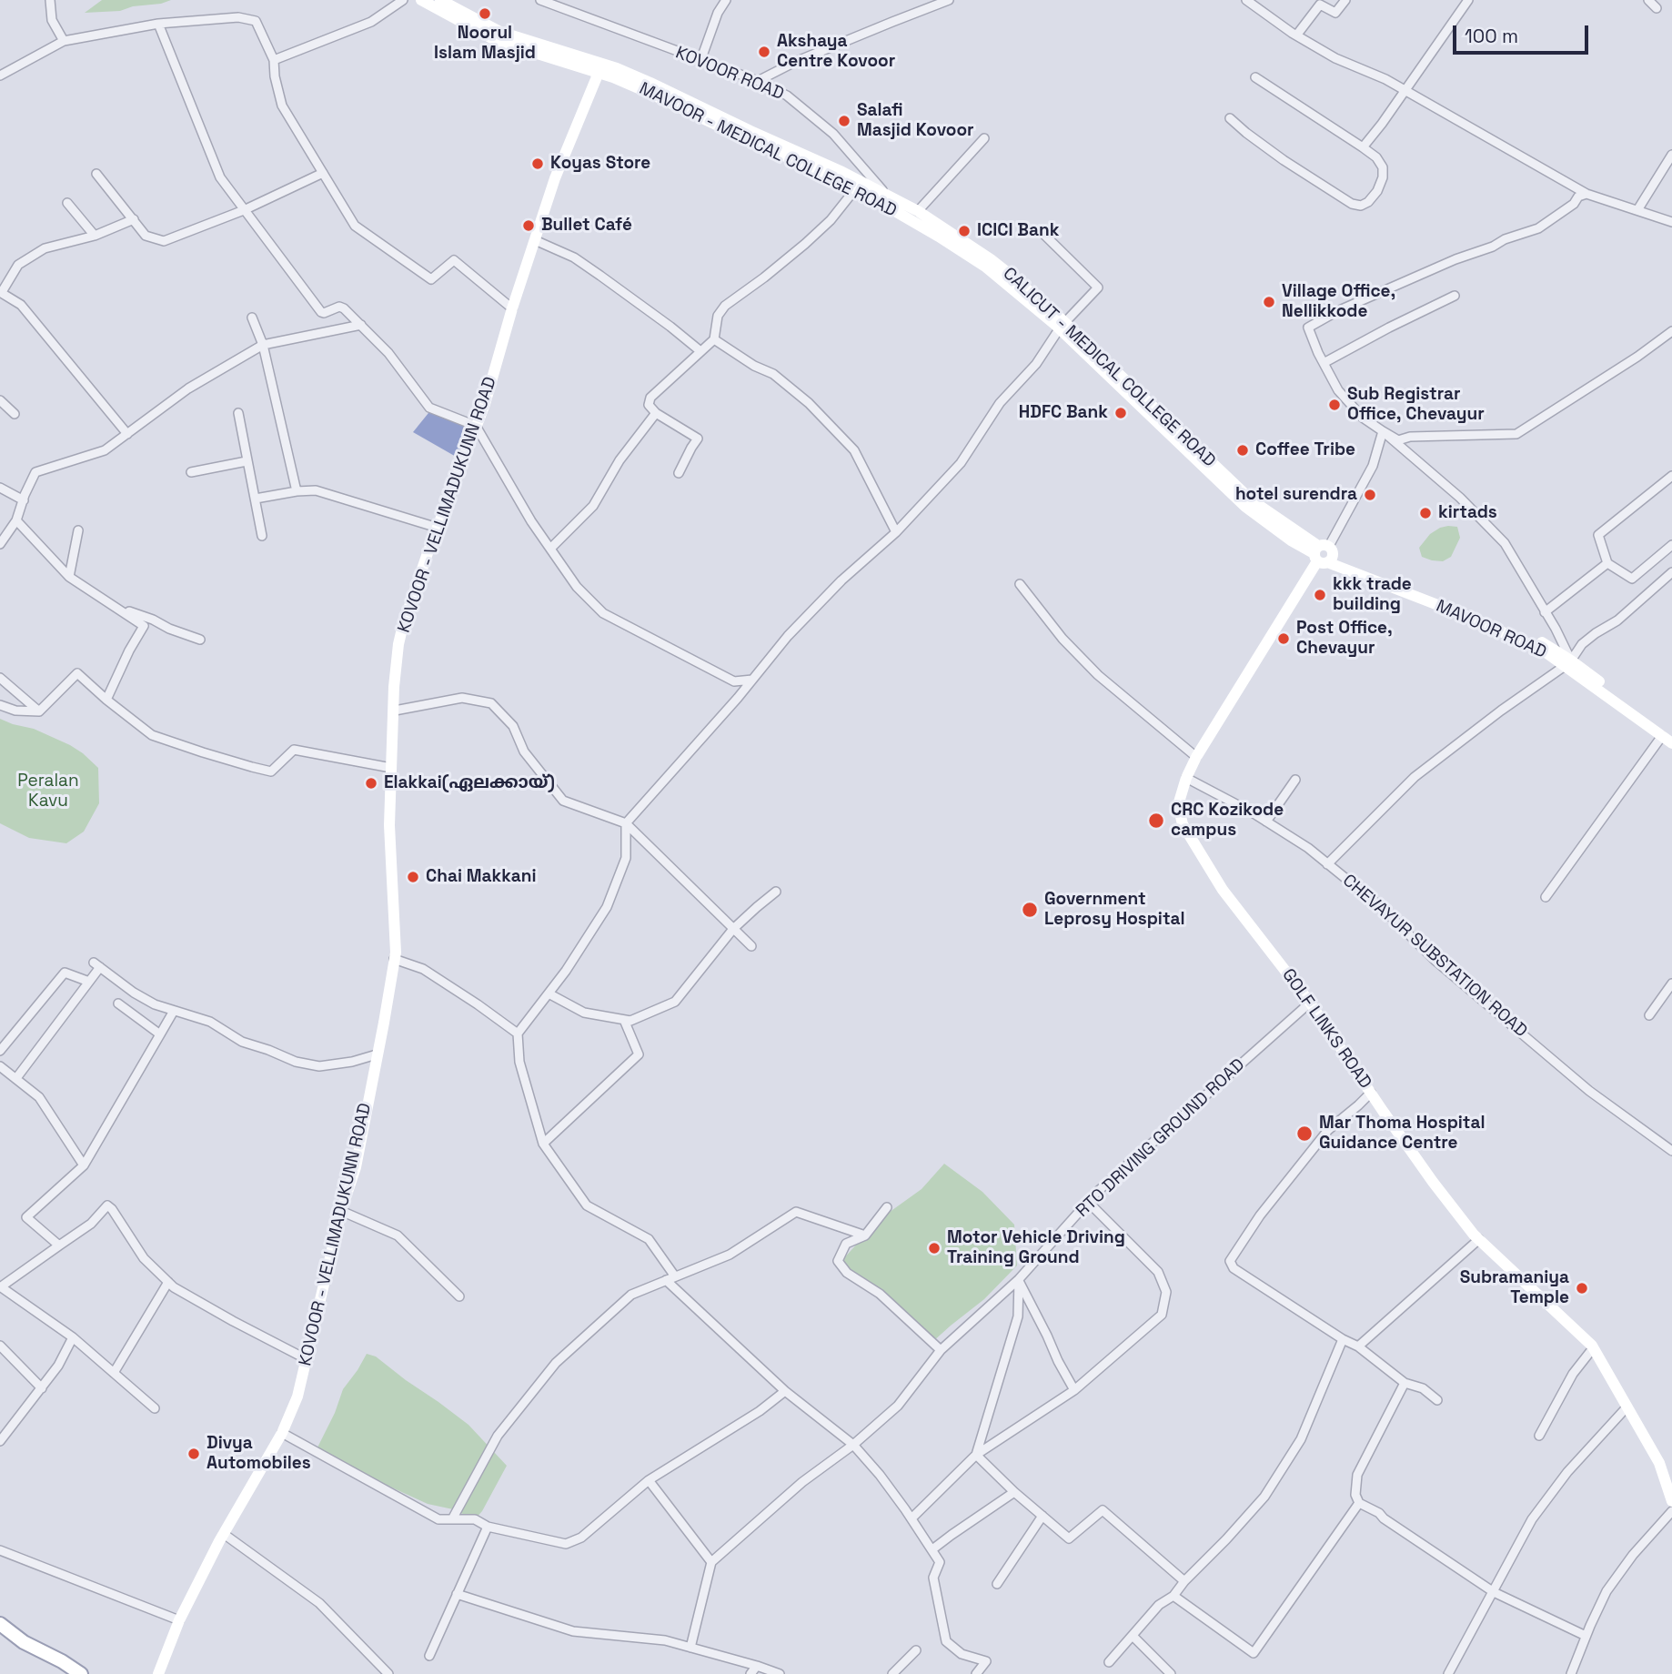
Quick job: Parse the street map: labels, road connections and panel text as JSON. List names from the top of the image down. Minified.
{"streets":{"main road":["MAVOOR - MEDICAL COLLEGE ROAD","CALICUT - MEDICAL COLLEGE ROAD","KOVOOR - VELLIMADUKUNN ROAD","MAVOOR ROAD","GOLF LINKS ROAD"],"street":["KOVOOR ROAD","CHEVAYUR SUBSTATION ROAD","RTO DRIVING GROUND ROAD"]},"crossings":[["KOVOOR ROAD","CALICUT - MEDICAL COLLEGE ROAD"],["MAVOOR - MEDICAL COLLEGE ROAD","CALICUT - MEDICAL COLLEGE ROAD"],["MAVOOR - MEDICAL COLLEGE ROAD","KOVOOR - VELLIMADUKUNN ROAD"],["MAVOOR - MEDICAL COLLEGE ROAD","MAVOOR ROAD"],["MAVOOR - MEDICAL COLLEGE ROAD","GOLF LINKS ROAD"],["CALICUT - MEDICAL COLLEGE ROAD","KOVOOR - VELLIMADUKUNN ROAD"],["MAVOOR ROAD","GOLF LINKS ROAD"],["CHEVAYUR SUBSTATION ROAD","GOLF LINKS ROAD"],["GOLF LINKS ROAD","RTO DRIVING GROUND ROAD"]],"parks":["Peralan Kavu"],"places":["Noorul Islam Masjid","Akshaya Centre Kovoor","Salafi Masjid Kovoor","Koyas Store","Bullet Café","ICICI Bank","Village Office, Nellikkode","Sub Registrar Office, Chevayur","HDFC Bank","Coffee Tribe","hotel surendra","kirtads","kkk trade building","Post Office, Chevayur","Elakkai(ഏലക്കായ്)","CRC Kozikode campus","Chai Makkani","Government Leprosy Hospital","Mar Thoma Hospital Guidance Centre","Motor Vehicle Driving Training Ground","Subramaniya Temple","Divya Automobiles"],"scale_bar":"100 m"}
